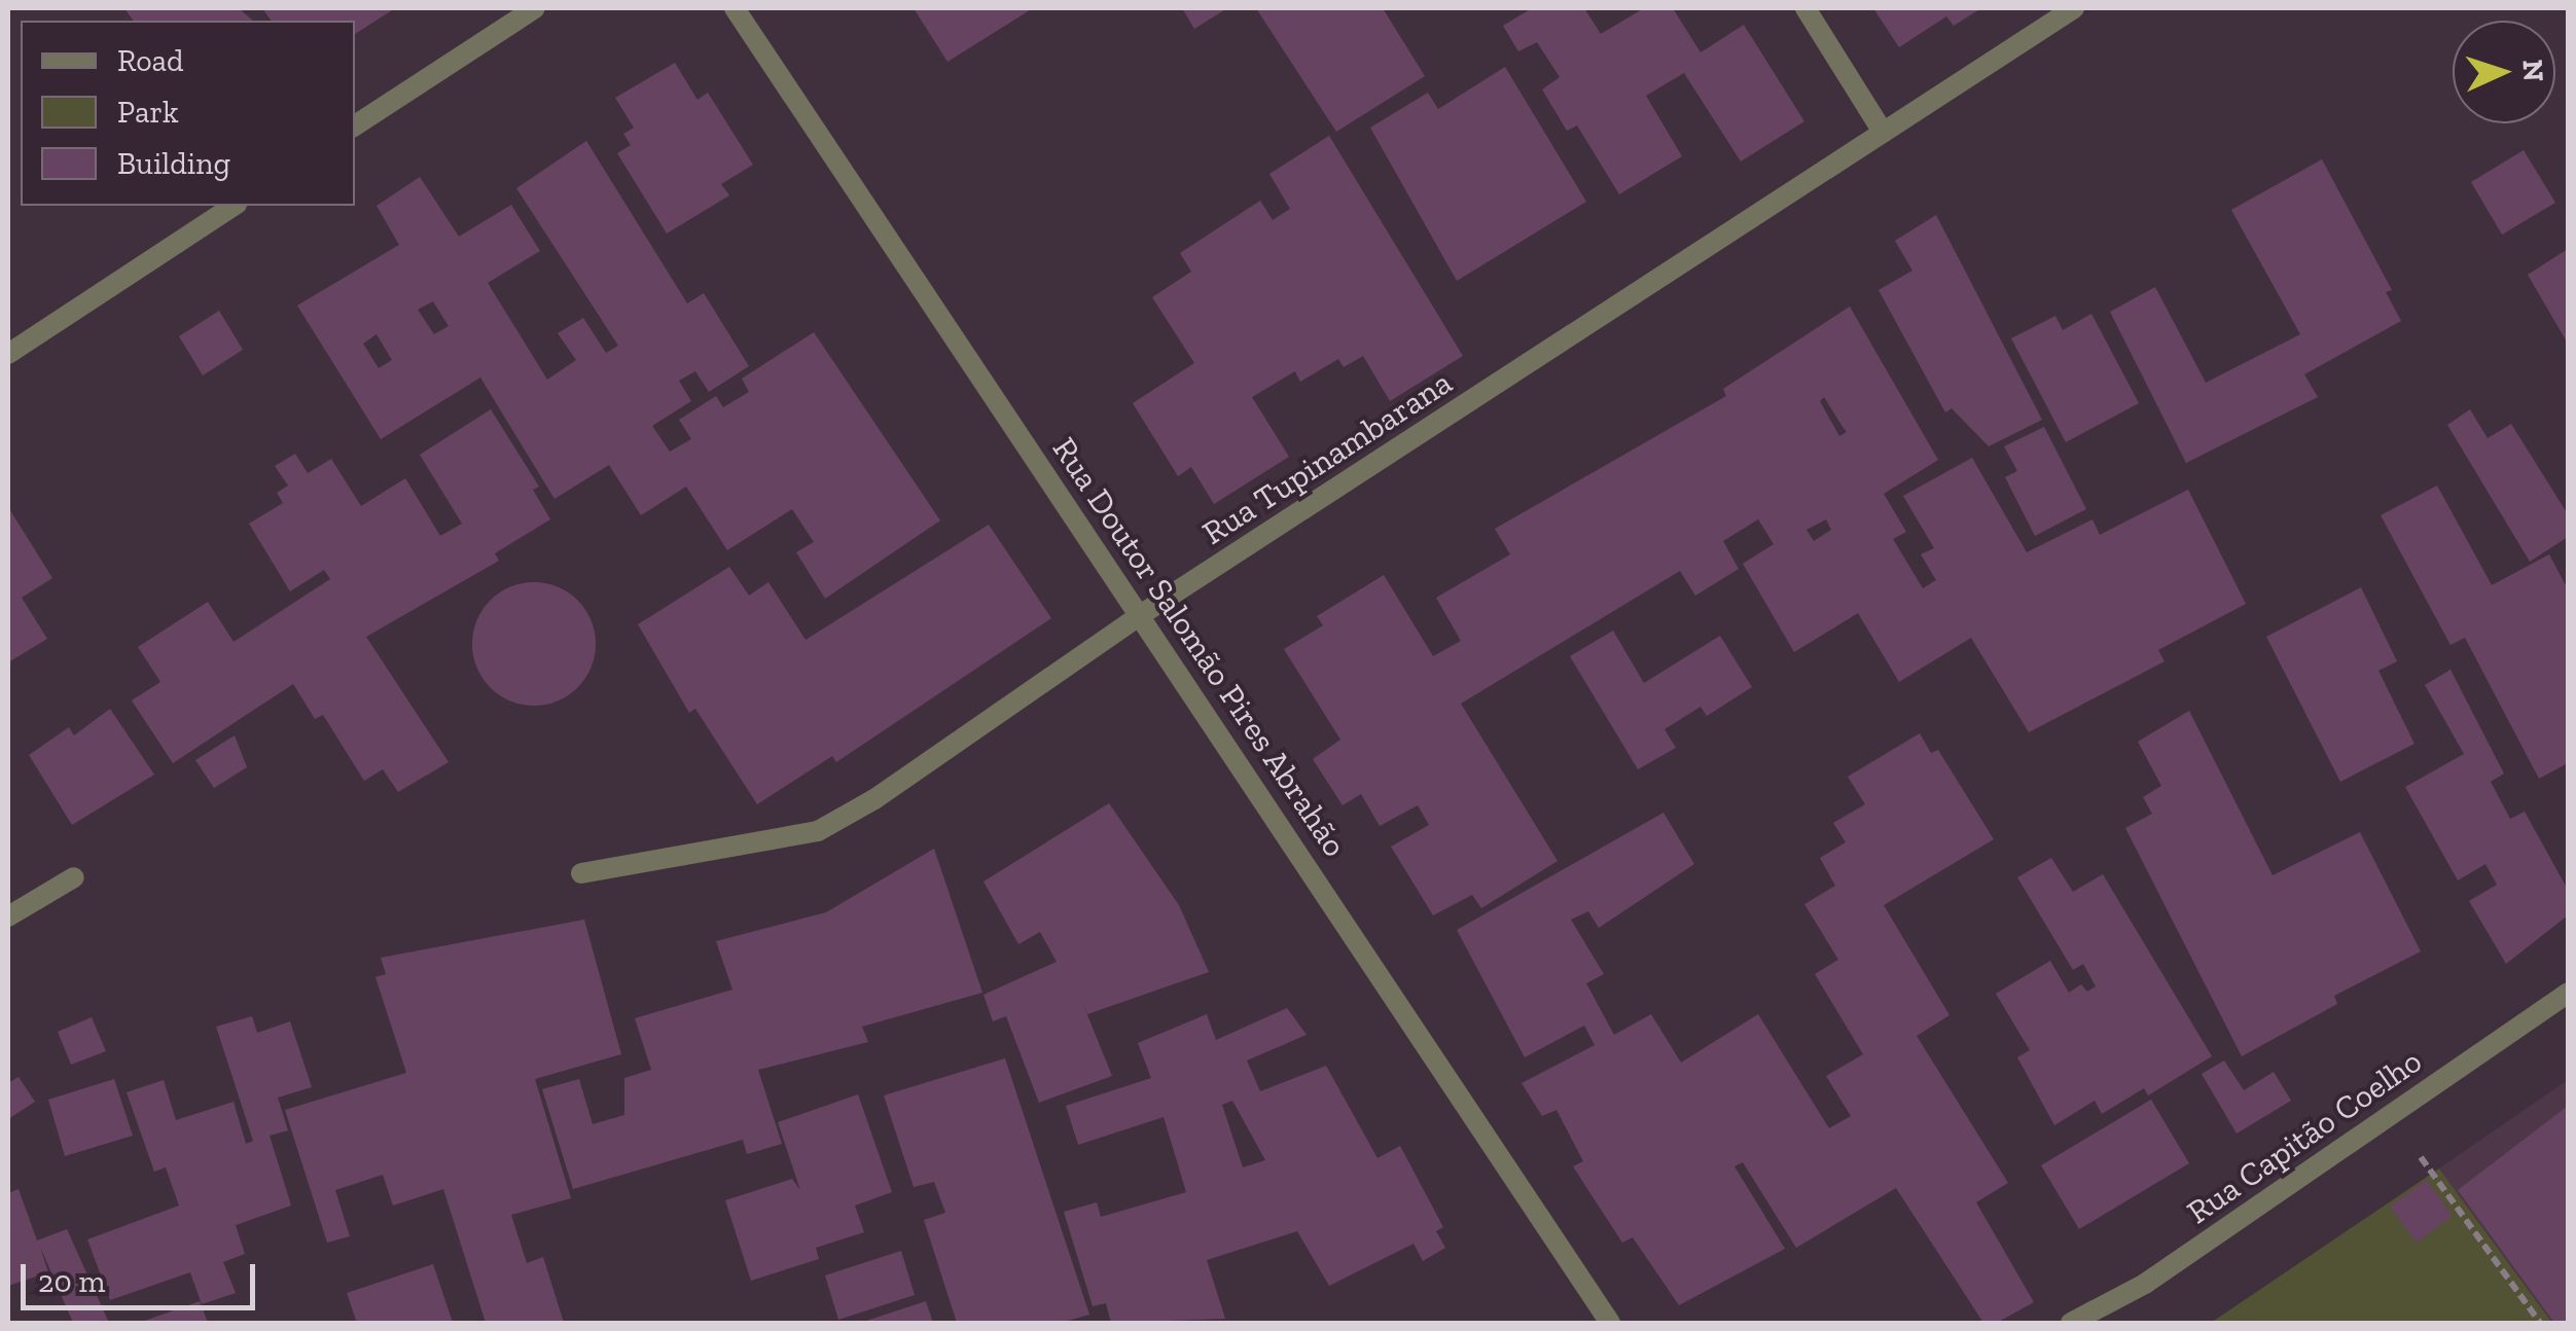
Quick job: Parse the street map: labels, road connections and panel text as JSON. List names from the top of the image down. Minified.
{"streets":{"street":["Rua Tupinambarana","Rua Doutor Salomão Pires Abrahão","Rua Capitão Coelho"]},"crossings":[["Rua Tupinambarana","Rua Doutor Salomão Pires Abrahão"]],"legend":["Road","Park","Building"],"scale_bar":"20 m","north":"right"}
